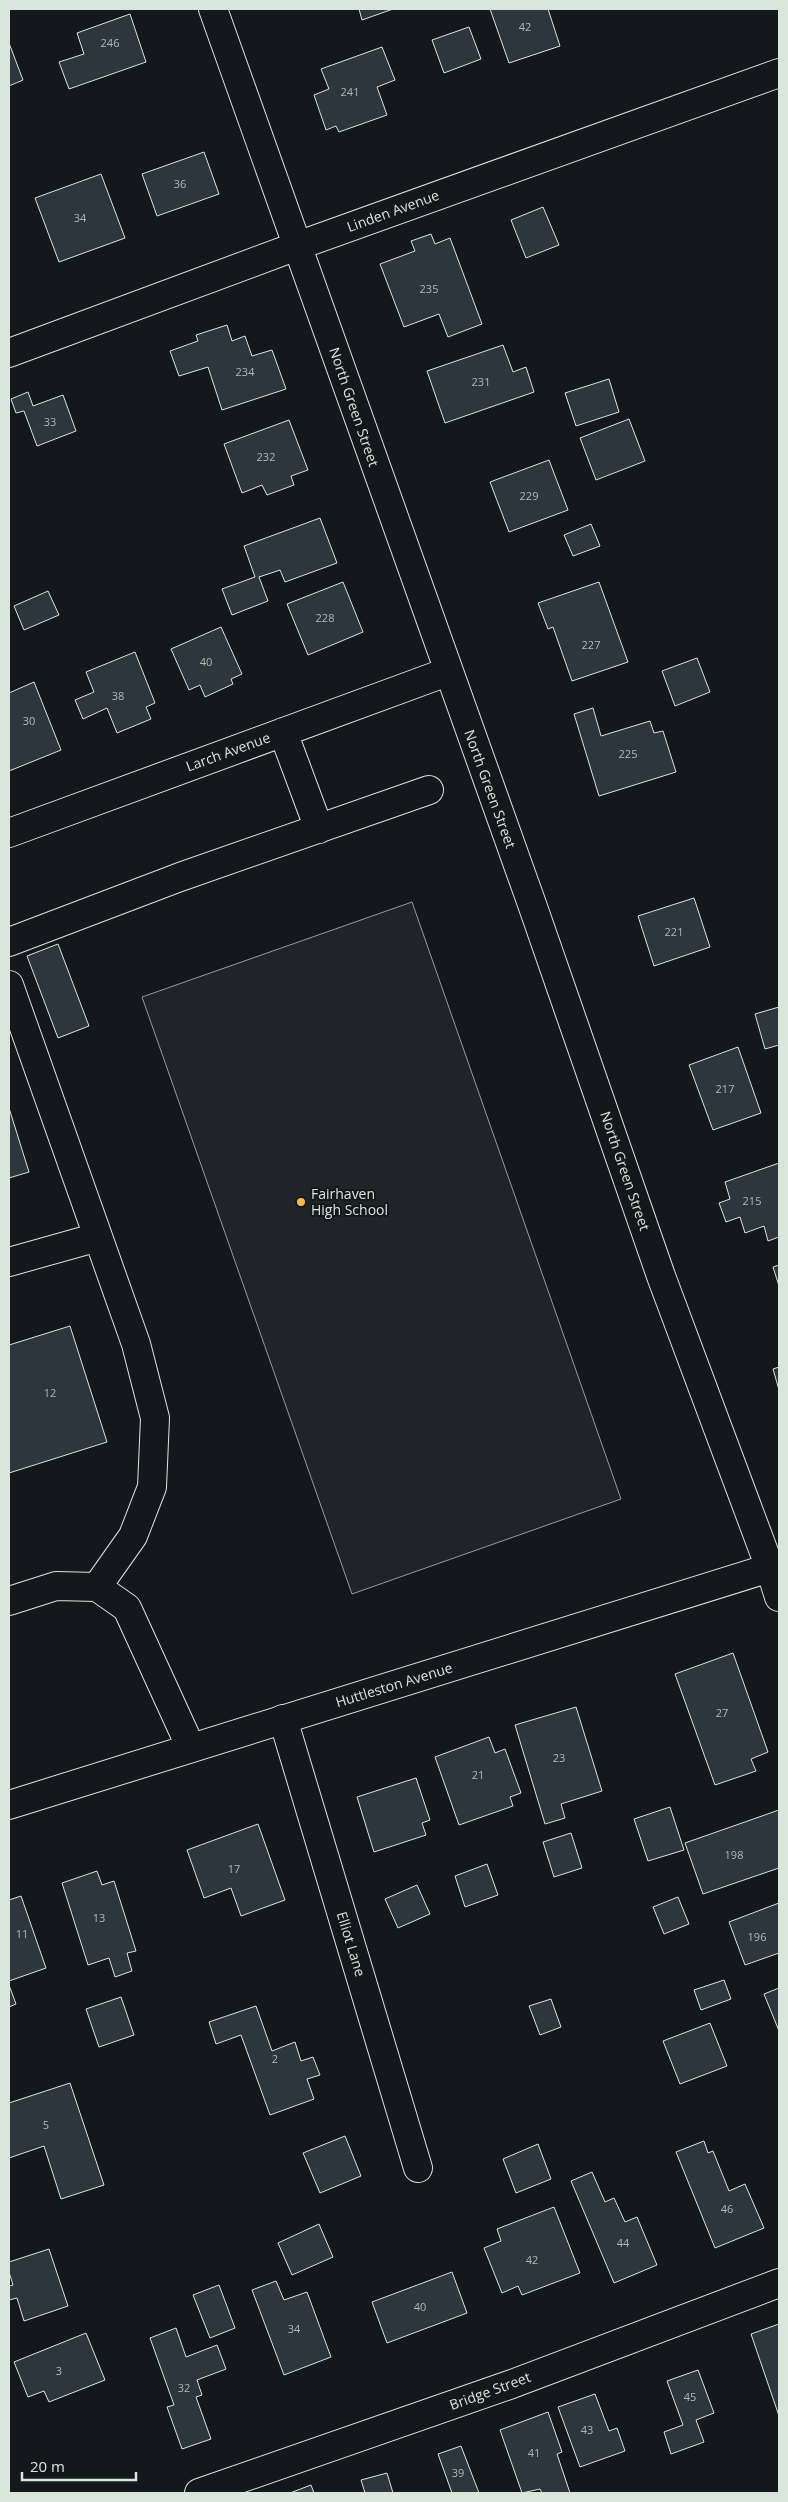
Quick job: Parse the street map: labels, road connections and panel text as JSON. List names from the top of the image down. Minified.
{"streets":{"main road":["Linden Avenue","North Green Street","Larch Avenue","Huttleston Avenue","Elliot Lane","Bridge Street"]},"crossings":[["Linden Avenue","North Green Street"],["North Green Street","Larch Avenue"],["North Green Street","Huttleston Avenue"],["Huttleston Avenue","Elliot Lane"]],"places":["Fairhaven High School"],"house_numbers":["42","246","241","36","34","235","234","231","33","232","229","228","227","40","38","30","225","221","217","215","12","27","23","21","198","17","13","11","196","2","5","46","44","42","40","34","3","32","45","43","41","39"],"scale_bar":"20 m"}
